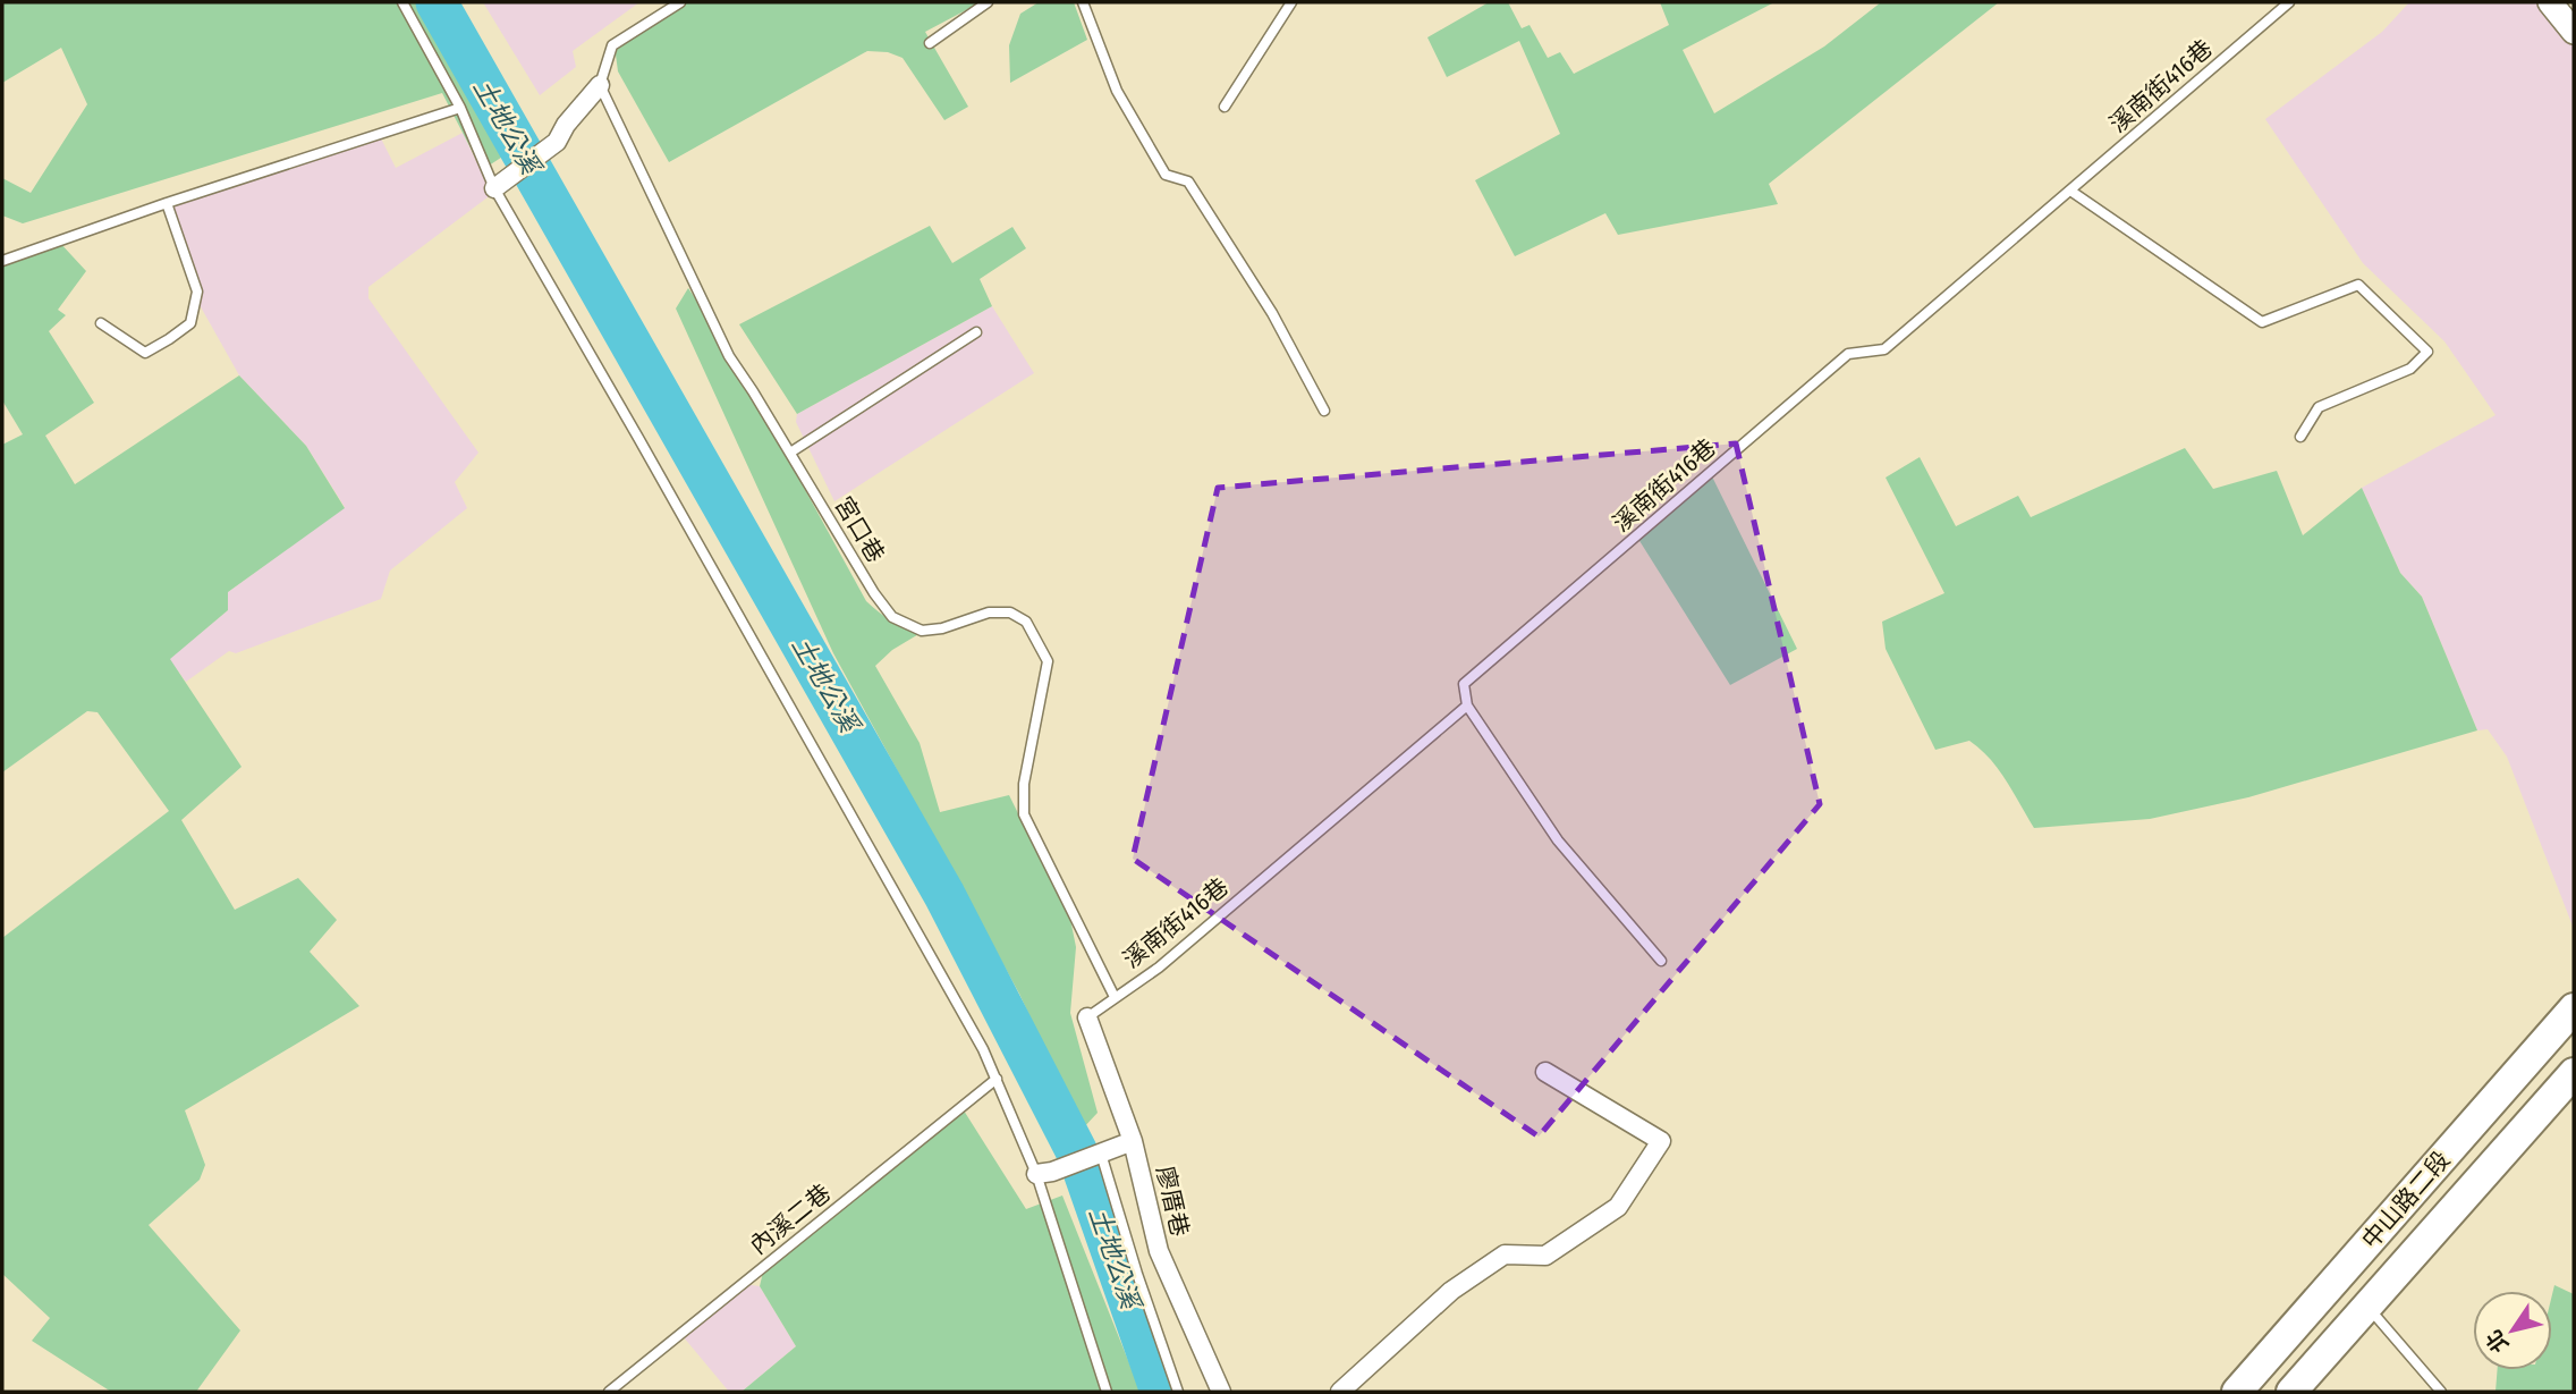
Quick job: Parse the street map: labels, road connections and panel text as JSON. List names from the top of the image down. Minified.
{"streets":{"main road":["中山路二段"],"street":["廖厝巷"],"lane":["溪南街416巷","宮口巷","內溪二巷"]},"crossings":[["溪南街416巷","宮口巷"],["溪南街416巷","廖厝巷"]],"water":["土地公溪"],"north":"bottom left"}
